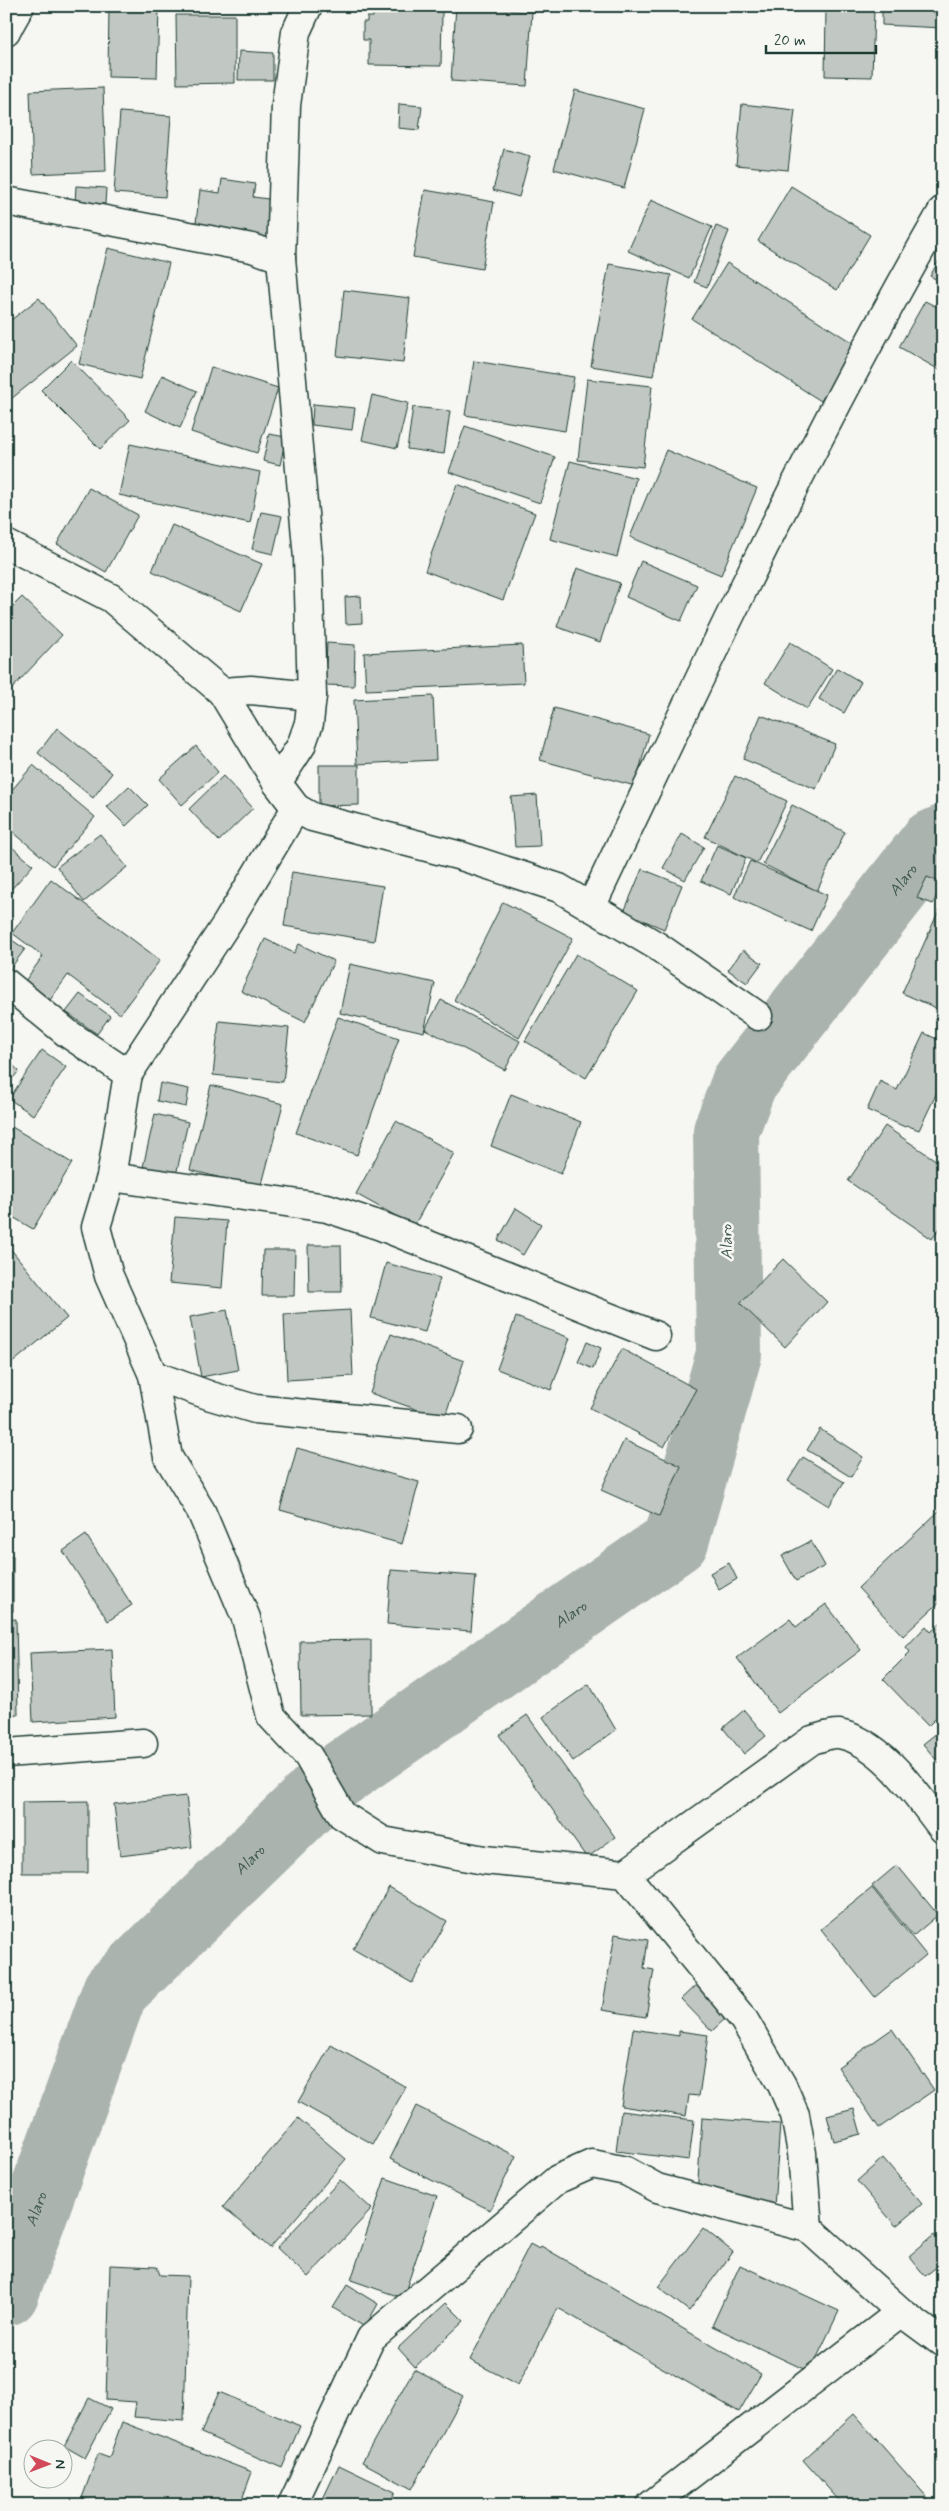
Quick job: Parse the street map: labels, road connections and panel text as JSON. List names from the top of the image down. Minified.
{"water":["Alaro"],"scale_bar":"20 m","north":"right"}
